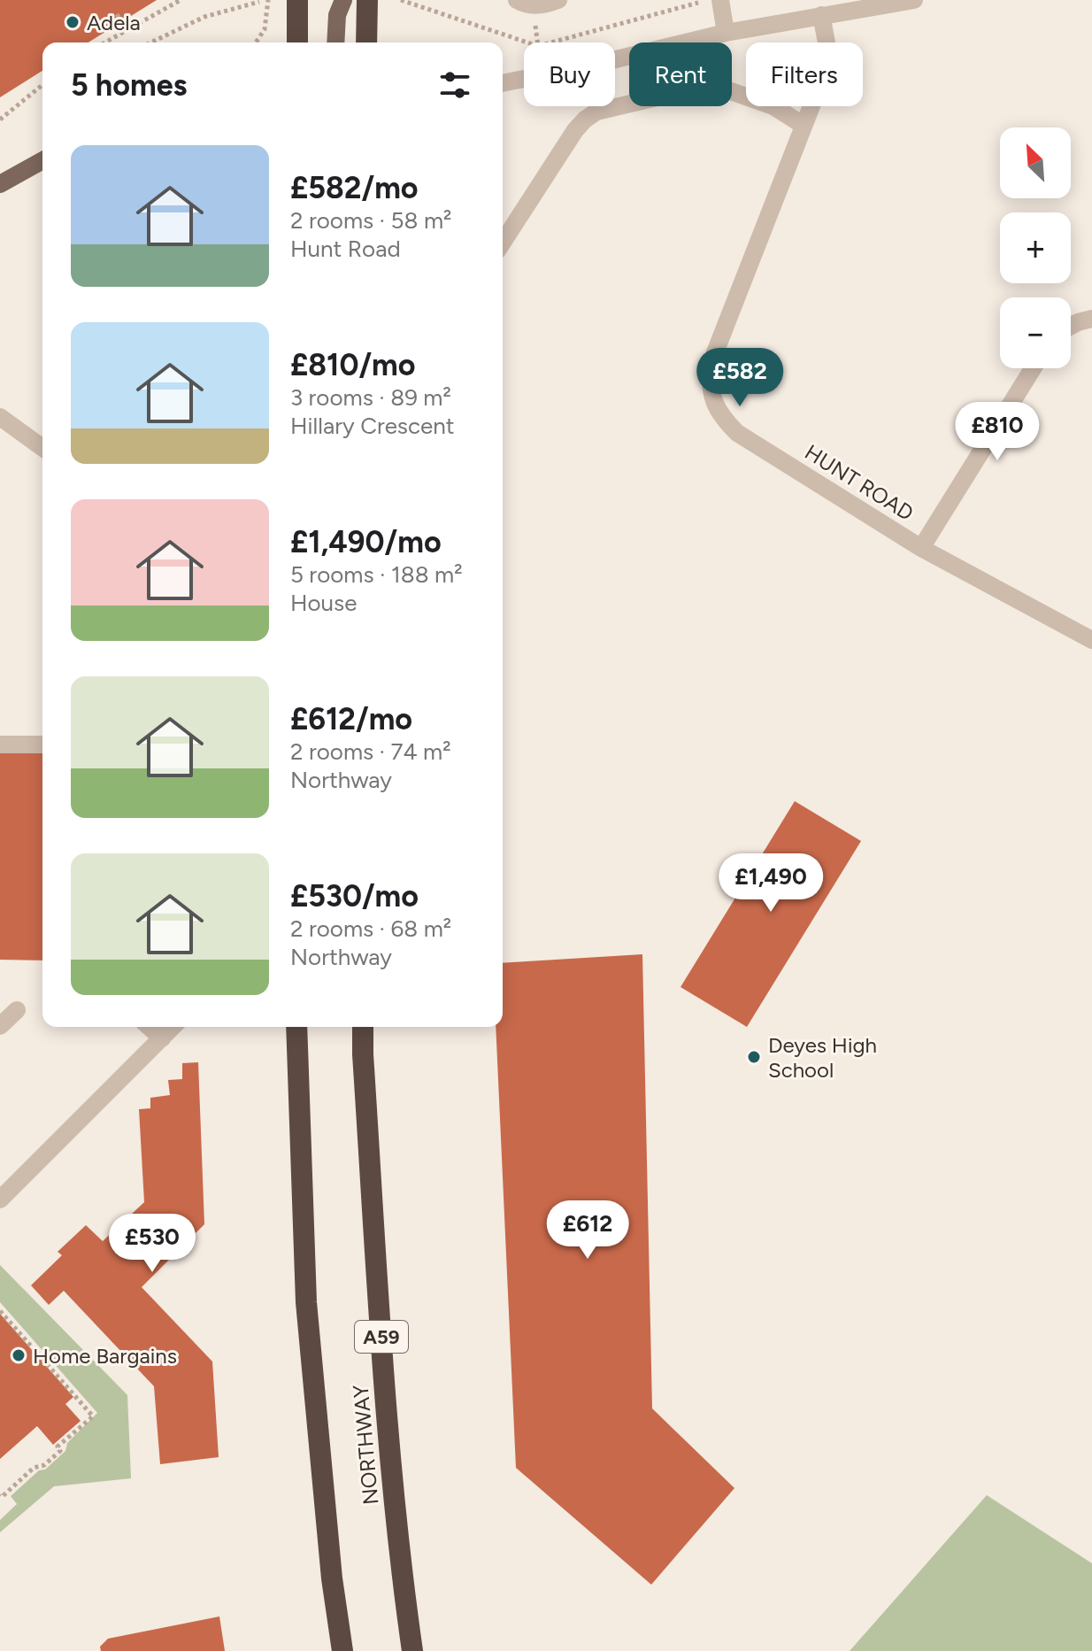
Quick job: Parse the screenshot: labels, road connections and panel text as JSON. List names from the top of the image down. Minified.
{"streets":{"highway":["A59","NORTHWAY"],"street":["HUNT ROAD"]},"places":["Adela","Deyes High School","Home Bargains"],"north":"top left","page":{"chip":["Buy","Rent","Filters"],"heading":"5 homes","map_buttons":["+","−"],"list":[{"name":"£582/mo","note":"2 rooms · 58 m² · Hunt Road"},{"name":"£810/mo","note":"3 rooms · 89 m² · Hillary Crescent"},{"name":"£1,490/mo","note":"5 rooms · 188 m² · House"},{"name":"£612/mo","note":"2 rooms · 74 m² · Northway"},{"name":"£530/mo","note":"2 rooms · 68 m² · Northway"}],"price":["£582","£810","£1,490","£612","£530"]}}
